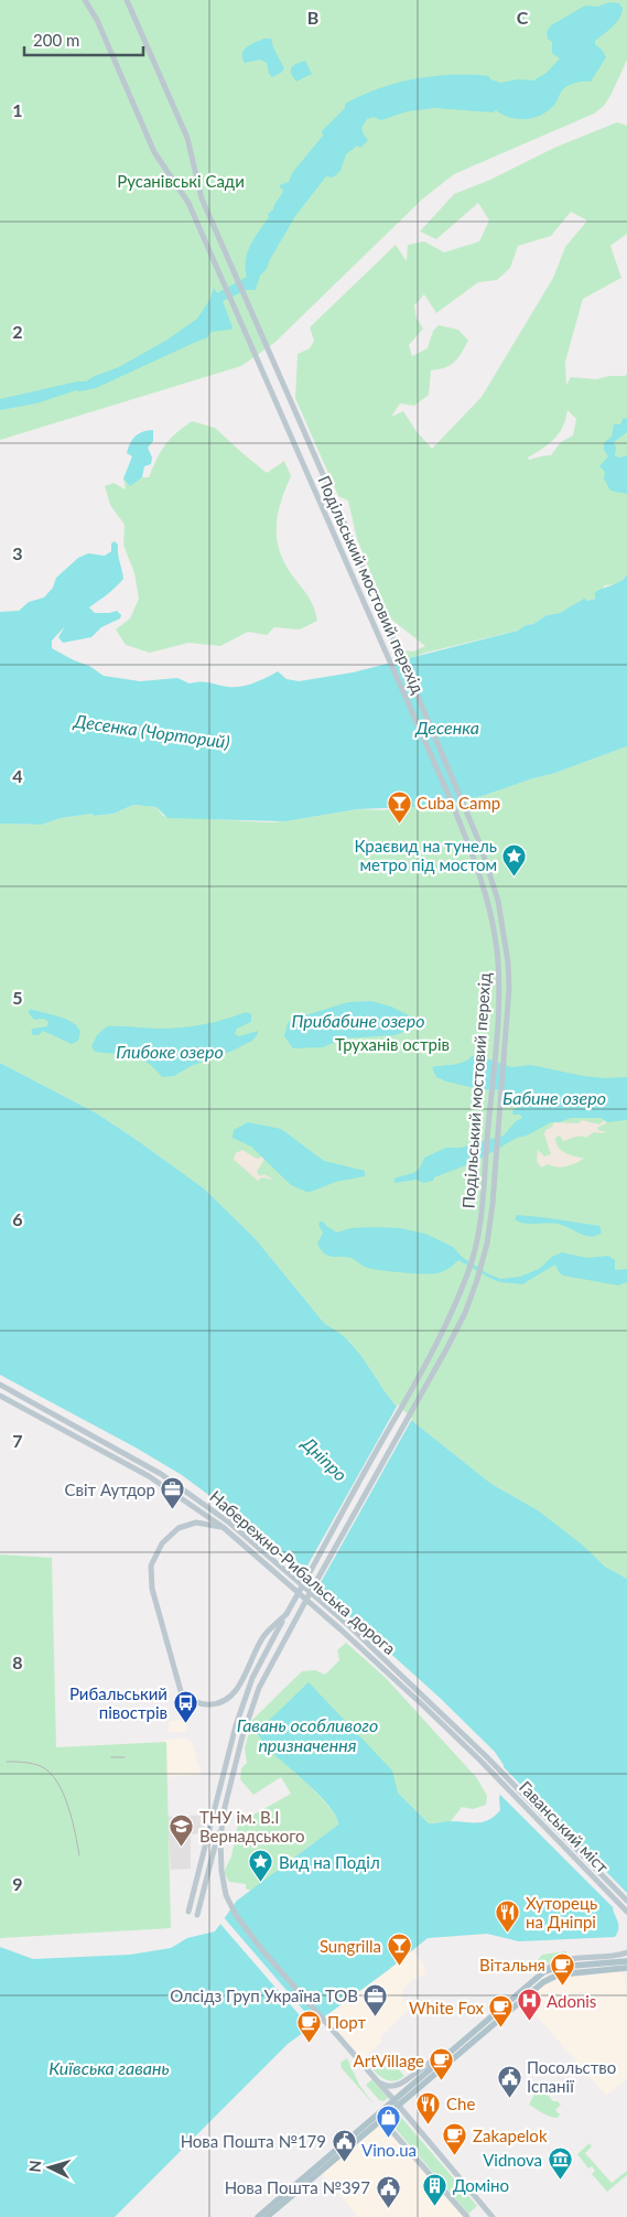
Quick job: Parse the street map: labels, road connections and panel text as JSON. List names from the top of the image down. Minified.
{"streets":{"main road":["Подільський мостовий перехід","Набережно-Рибальська дорога","Гаванський міст"]},"crossings":[["Набережно-Рибальська дорога","Гаванський міст"]],"water":["Десенка","Десенка (Чорторий)","Прибабине озеро","Глибоке озеро","Бабине озеро","Дніпро","Гавань особливого призначення","Київська гавань"],"parks":["Русанівські Сади","Труханів острів"],"places":{"bar":["Cuba Camp","Sungrilla"],"place":["Краєвид на тунель метро під мостом","Вид на Поділ"],"office":["Світ Аутдор","Олсідз Груп Україна ТОВ"],"bus stop":["Рибальський півострів"],"school or university":["ТНУ ім. В.І Вернадського"],"restaurant":["Хуторець на Дніпрі","Che"],"cafe":["Вітальня","White Fox","Порт","ArtVillage","Zakapelok"],"hospital":["Adonis"],"public building":["Посольство Іспанії","Нова Пошта №179","Нова Пошта №397"],"shop":["Vino.ua"],"museum":["Vidnova"],"building":["Доміно"]},"scale_bar":"200 m","north":"left","grid":{"columns":["B","C"],"rows":["1","2","3","4","5","6","7","8","9"]}}
